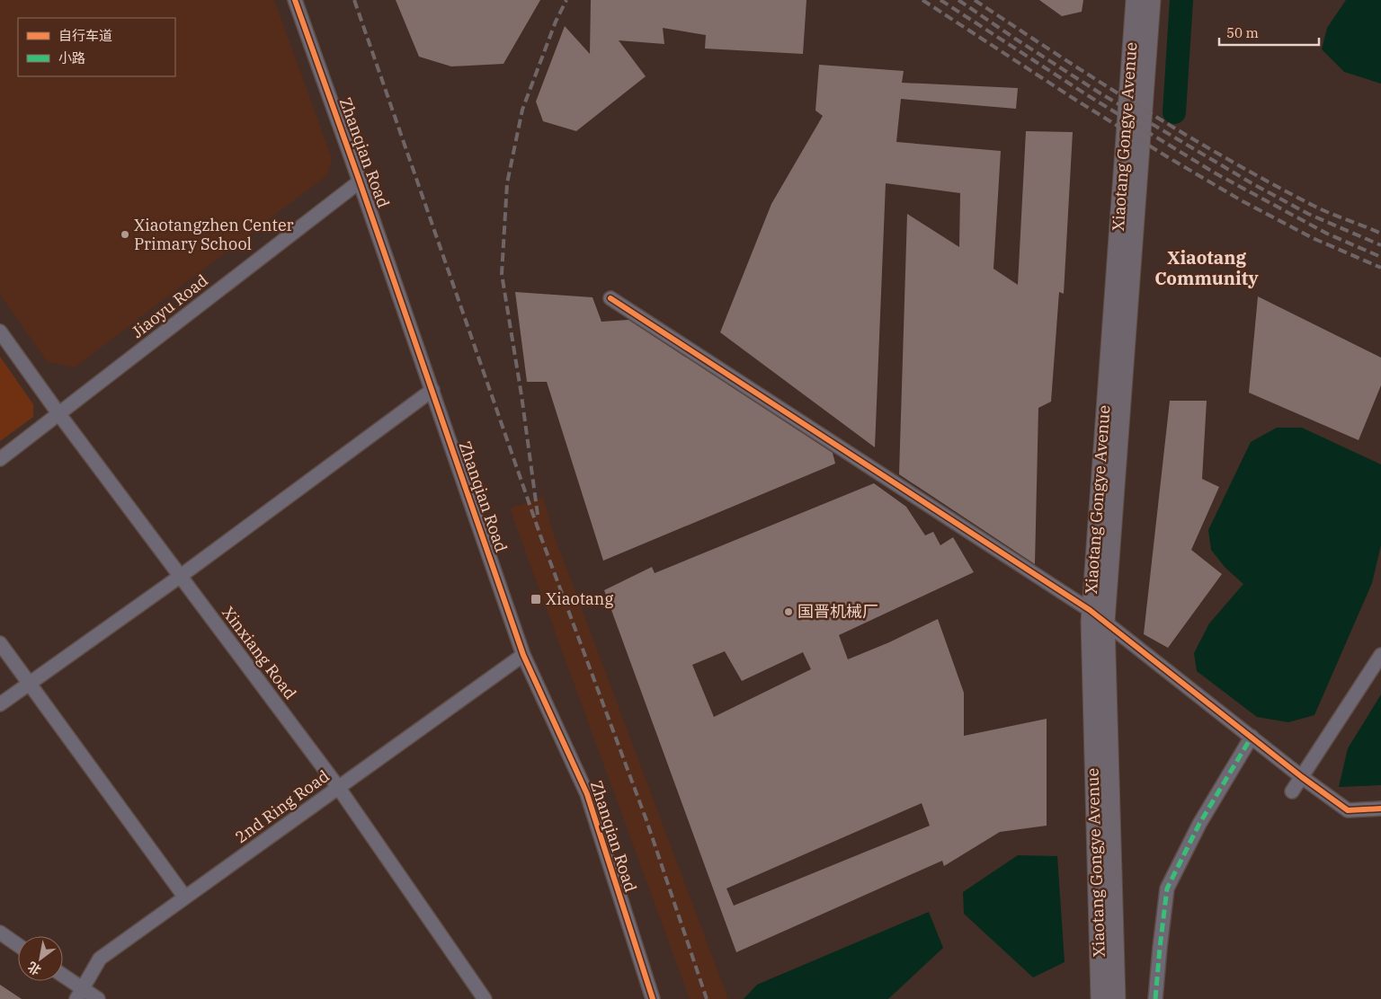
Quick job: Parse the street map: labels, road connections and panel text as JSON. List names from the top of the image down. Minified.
{"streets":{"main road":["Xiaotang Gongye Avenue"],"street":["Zhanqian Road","Jiaoyu Road","Xinxiang Road","2nd Ring Road"]},"crossings":[["Zhanqian Road","Jiaoyu Road"],["Zhanqian Road","2nd Ring Road"],["Jiaoyu Road","Xinxiang Road"],["Xinxiang Road","2nd Ring Road"]],"districts":["Xiaotang Community"],"places":{"other":["Xiaotangzhen Center Primary School","国晋机械厂"],"transit":["Xiaotang"]},"legend":["自行车道","小路"],"scale_bar":"50 m","north":"bottom left"}
